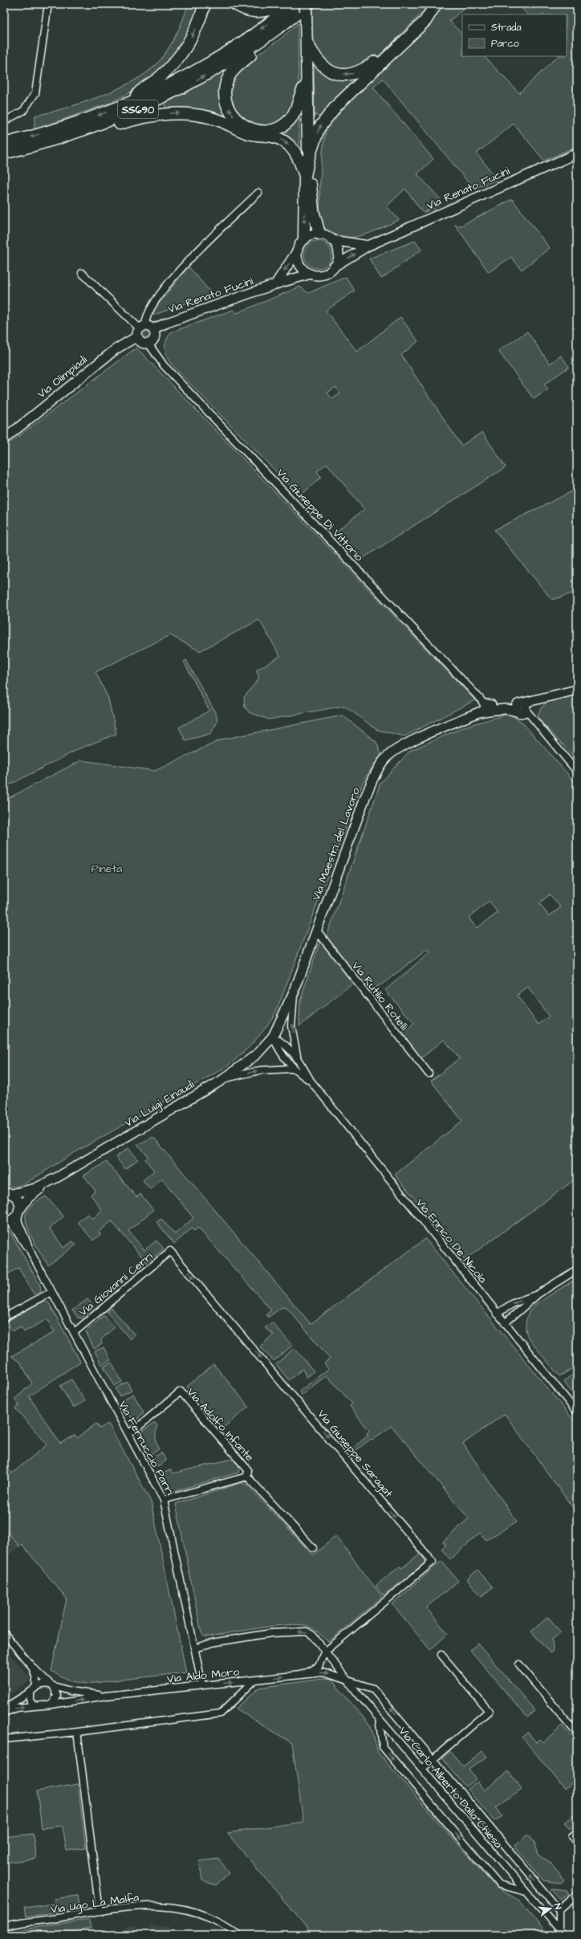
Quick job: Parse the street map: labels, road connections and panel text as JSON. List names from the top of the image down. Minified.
{"streets":{"highway":["SS690"],"street":["Via Renato Fucini","Via Olimpiadi","Via Giuseppe Di Vittorio","Via Maestri del Lavoro","Via Rutilio Rotelli","Via Luigi Einaudi","Via Enrico De Nicola","Via Giovanni Cerri","Via Adolfo Infante","Via Ferruccio Parri","Via Giuseppe Saragat","Via Aldo Moro","Via Carlo Alberto Dalla Chiesa","Via Ugo La Malfa"]},"crossings":[["Via Renato Fucini","Via Olimpiadi"],["Via Giuseppe Di Vittorio","Via Maestri del Lavoro"],["Via Maestri del Lavoro","Via Rutilio Rotelli"],["Via Maestri del Lavoro","Via Luigi Einaudi"],["Via Luigi Einaudi","Via Ferruccio Parri"],["Via Giovanni Cerri","Via Ferruccio Parri"],["Via Giovanni Cerri","Via Giuseppe Saragat"],["Via Adolfo Infante","Via Ferruccio Parri"],["Via Ferruccio Parri","Via Aldo Moro"],["Via Giuseppe Saragat","Via Aldo Moro"],["Via Giuseppe Saragat","Via Carlo Alberto Dalla Chiesa"],["Via Aldo Moro","Via Carlo Alberto Dalla Chiesa"]],"parks":["Pineta"],"legend":["Strada","Parco"],"north":"right"}
